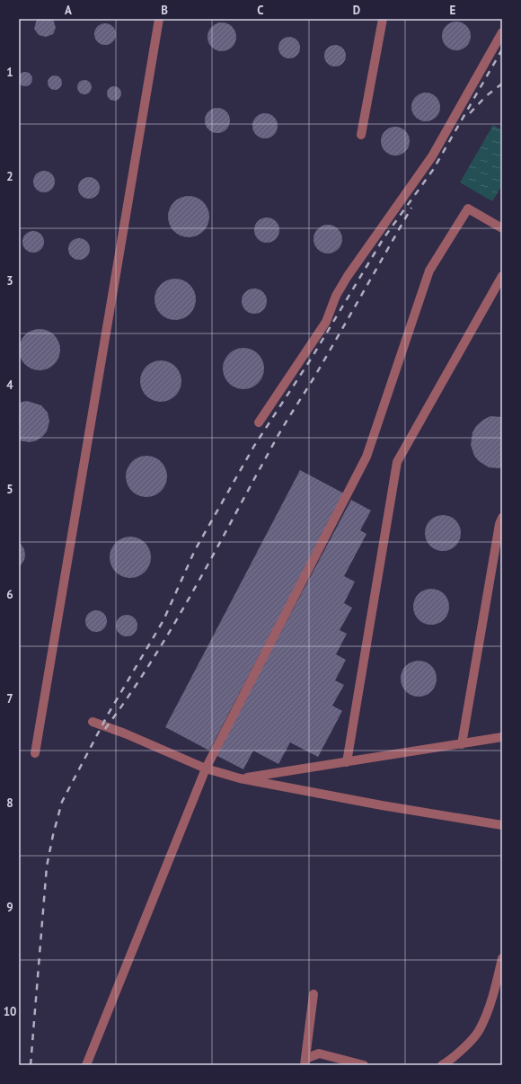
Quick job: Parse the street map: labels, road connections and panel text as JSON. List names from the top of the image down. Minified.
{"grid":{"columns":["A","B","C","D","E"],"rows":["1","2","3","4","5","6","7","8","9","10"]}}
